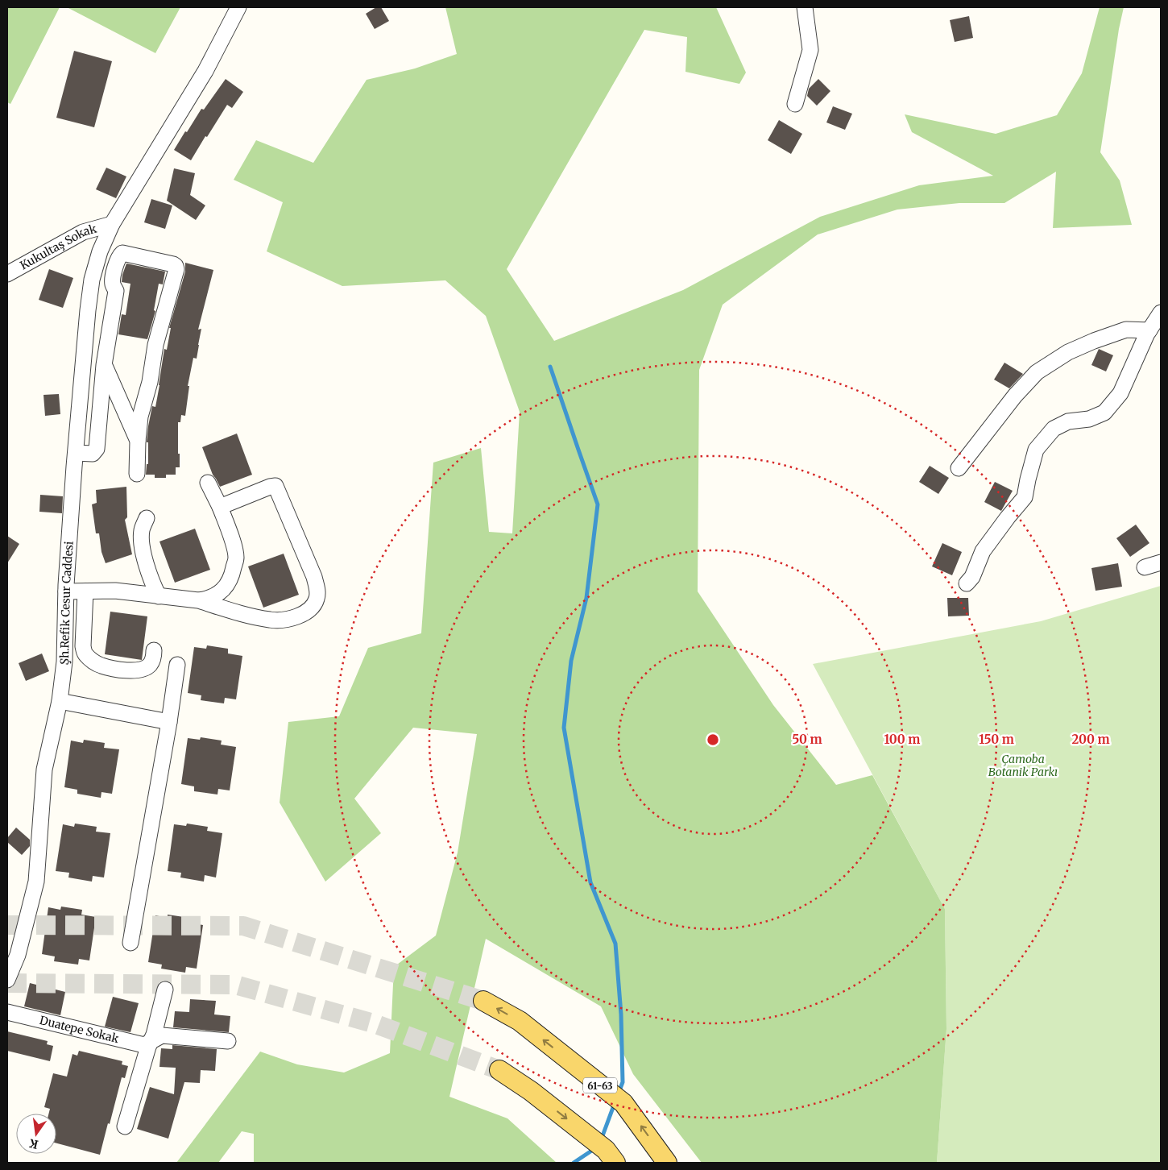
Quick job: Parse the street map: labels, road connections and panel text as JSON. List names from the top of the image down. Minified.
{"streets":{"main road":["61-63"],"street":["Kukultaş Sokak","Şh.Refik Cesur Caddesi","Duatepe Sokak"]},"crossings":[["Kukultaş Sokak","Şh.Refik Cesur Caddesi"]],"parks":["Çamoba Botanik Parkı"],"north":"bottom","rings":["50 m","100 m","150 m","200 m"]}
